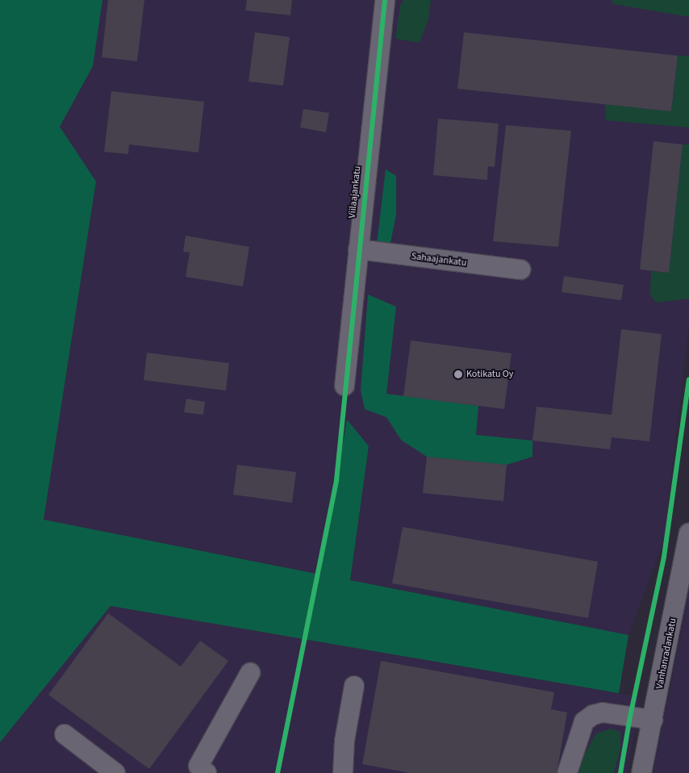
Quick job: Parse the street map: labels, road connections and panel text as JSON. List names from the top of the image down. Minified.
{"streets":{"street":["Viilaajankatu","Sahaajankatu","Vanhanradankatu"]},"crossings":[["Viilaajankatu","Sahaajankatu"]],"places":["Kotikatu Oy"]}
